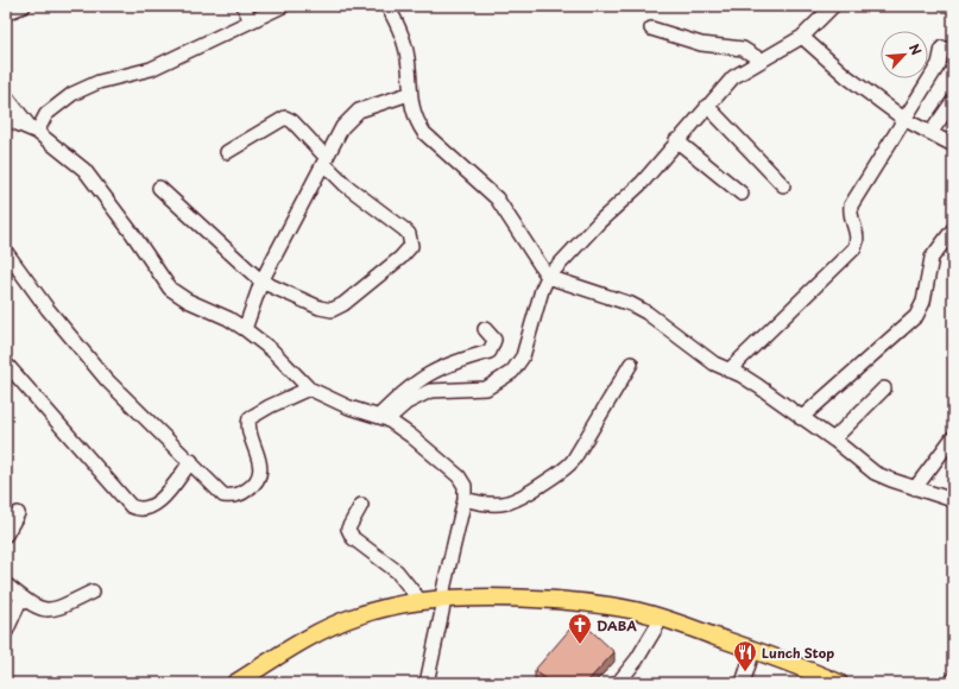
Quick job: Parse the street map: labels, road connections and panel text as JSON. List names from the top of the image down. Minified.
{"places":{"church":["DABA"],"restaurant":["Lunch Stop"]},"north":"top right"}
